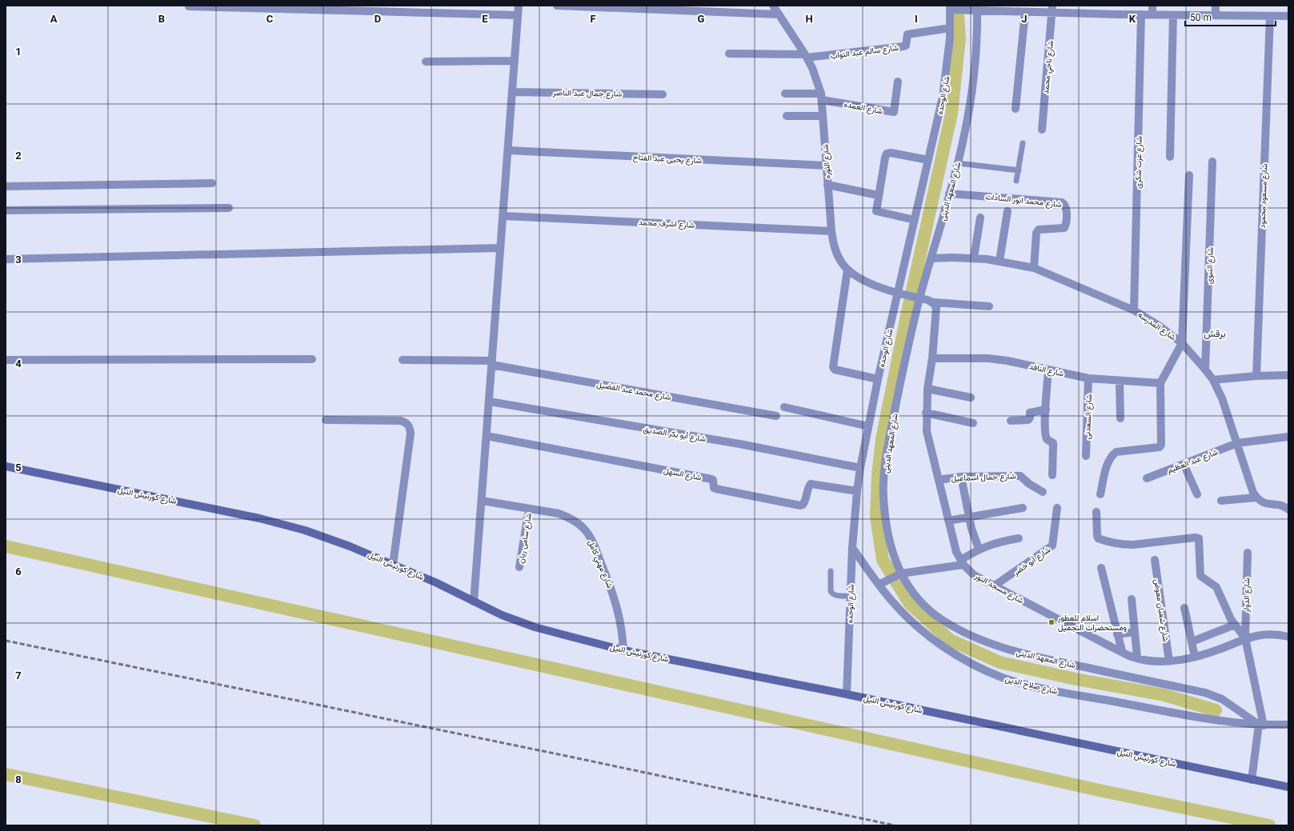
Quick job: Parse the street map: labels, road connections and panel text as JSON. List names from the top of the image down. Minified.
{"streets":{"main road":["شارع كورنيش النيل"],"street":["شارع سالم عبد التواب","شارع ناجي محمد","شارع جمال عبد الناصر","شارع الوحده","شارع العمده","شارع يحيى عبد الفتاح","شارع الثوره","شارع عزت شكرى","شارع المعهد الدينى","شارع مسعود محمود","شارع محمد انور السادات","شارع اشرف محمد","شارع النبوى","شارع المدرسه","شارع النافد","شارع محمد عبد الفضيل","شارع السعدنى","شارع أبو بكر الصديق","شارع عبد العظيم","شارع السهل","شارع جمال اسماعيل","شارع سامى ريان","شارع أبو خضر","شارع مهني كامل","شارع مسجد النور","شارع الدوار","شارع شعبان معوض","شارع صلاح الدين"]},"crossings":[["شارع سالم عبد التواب","شارع الوحده"],["شارع سالم عبد التواب","شارع الثوره"],["شارع الوحده","شارع الثوره"],["شارع الوحده","شارع أبو بكر الصديق"],["شارع الوحده","شارع السهل"],["شارع الوحده","شارع كورنيش النيل"],["شارع الوحده","شارع صلاح الدين"],["شارع العمده","شارع الثوره"],["شارع يحيى عبد الفتاح","شارع الثوره"],["شارع الثوره","شارع اشرف محمد"],["شارع عزت شكرى","شارع المدرسه"],["شارع المعهد الدينى","شارع محمد انور السادات"],["شارع المعهد الدينى","شارع المدرسه"],["شارع المعهد الدينى","شارع صلاح الدين"],["شارع محمد انور السادات","شارع المدرسه"],["شارع النبوى","شارع المدرسه"],["شارع المدرسه","شارع عبد العظيم"],["شارع النافد","شارع السعدنى"],["شارع النافد","شارع مسجد النور"],["شارع جمال اسماعيل","شارع مسجد النور"],["شارع كورنيش النيل","شارع مهني كامل"],["شارع سامى ريان","شارع مهني كامل"],["شارع أبو خضر","شارع مسجد النور"],["شارع مسجد النور","شارع الدوار"],["شارع مسجد النور","شارع شعبان معوض"]],"districts":["برقش"],"places":["اسلام للعطور ومستحضرات التجميل"],"scale_bar":"50 m","grid":{"columns":["A","B","C","D","E","F","G","H","I","J","K"],"rows":["1","2","3","4","5","6","7","8"]}}
